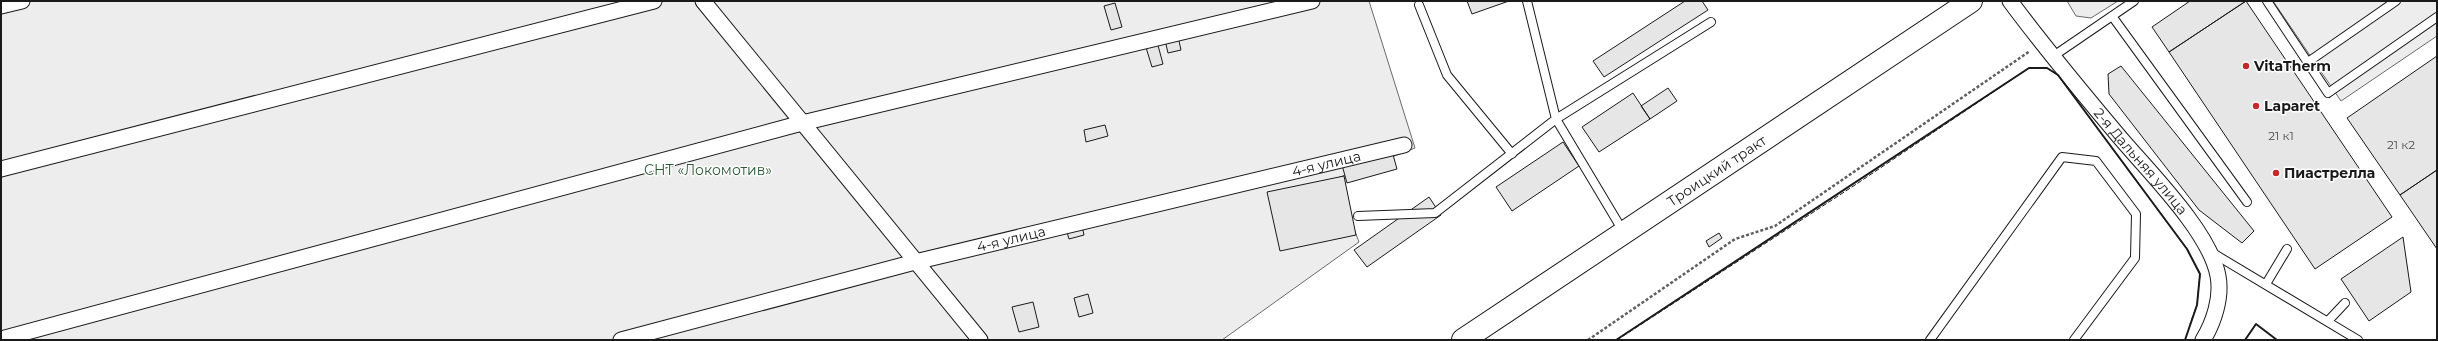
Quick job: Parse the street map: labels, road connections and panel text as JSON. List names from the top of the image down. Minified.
{"streets":{"main road":["Троицкий тракт"],"street":["2-я Дальняя улица","4-я улица"]},"parks":["СНТ «Локомотив»"],"places":["VitaTherm","Laparet","Пиастрелла"],"house_numbers":["21 к1","21 к2"]}
